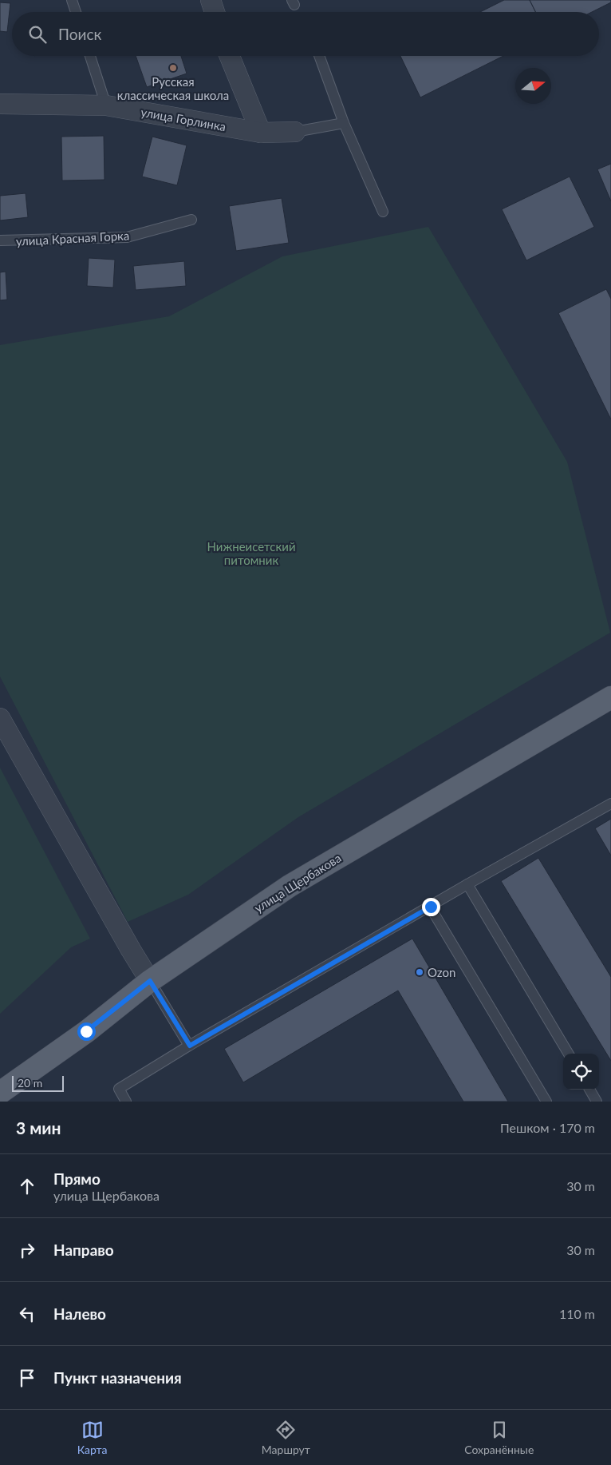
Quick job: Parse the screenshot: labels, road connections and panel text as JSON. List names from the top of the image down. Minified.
{"streets":{"main road":["улица Щербакова"],"street":["улица Горлинка"],"lane":["улица Красная Горка"]},"parks":["Нижнеисетский питомник"],"places":["Русская классическая школа","Ozon"],"scale_bar":"20 m","north":"right","page":{"search":"Поиск","scale":"20 m","heading":["3 мин","Пешком · 170 m"],"list":[["Прямо","улица Щербакова","30 m"],["Направо","30 m"],["Налево","110 m"],"Пункт назначения"],"nav":["Карта","Маршрут","Сохранённые"]}}
